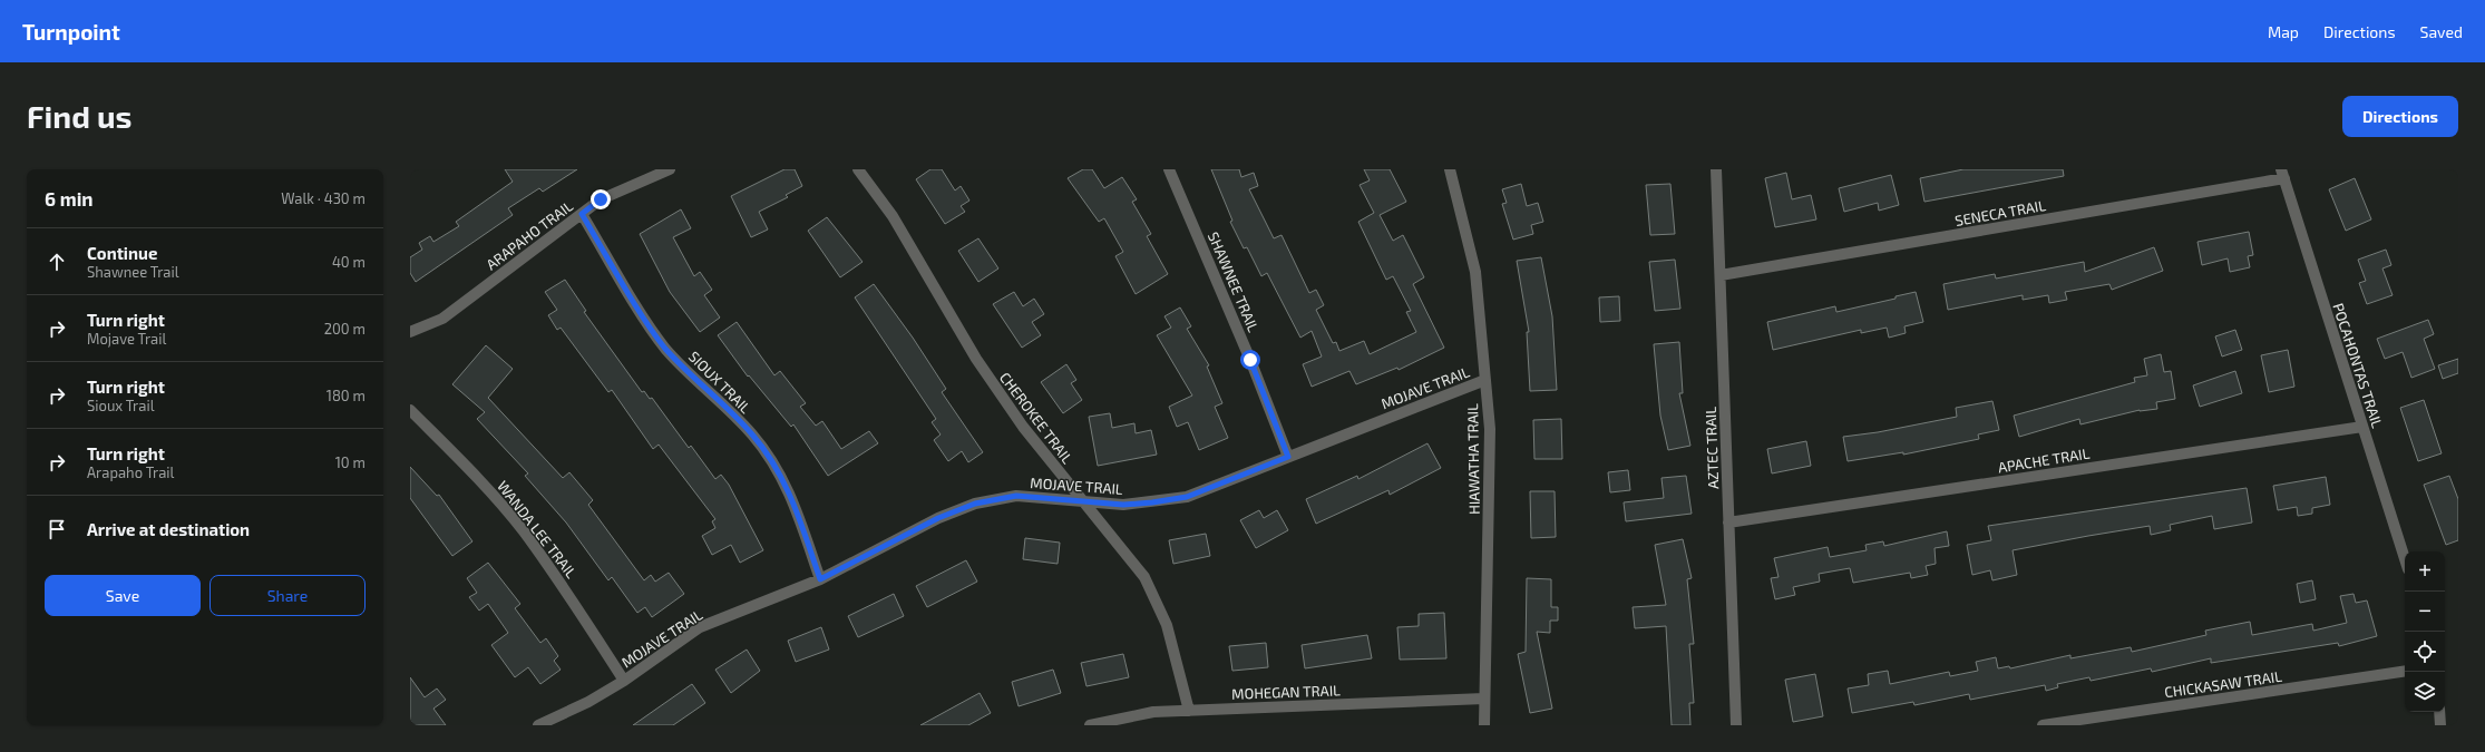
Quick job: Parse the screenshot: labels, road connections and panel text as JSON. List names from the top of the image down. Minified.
{"streets":{"street":["SENECA TRAIL","ARAPAHO TRAIL","SHAWNEE TRAIL","POCAHONTAS TRAIL","SIOUX TRAIL","MOJAVE TRAIL","CHEROKEE TRAIL","AZTEC TRAIL","HIAWATHA TRAIL","APACHE TRAIL","WANDA LEE TRAIL","CHICKASAW TRAIL","MOHEGAN TRAIL"]},"crossings":[["SENECA TRAIL","POCAHONTAS TRAIL"],["SENECA TRAIL","AZTEC TRAIL"],["ARAPAHO TRAIL","SIOUX TRAIL"],["SHAWNEE TRAIL","MOJAVE TRAIL"],["POCAHONTAS TRAIL","APACHE TRAIL"],["SIOUX TRAIL","MOJAVE TRAIL"],["MOJAVE TRAIL","CHEROKEE TRAIL"],["MOJAVE TRAIL","HIAWATHA TRAIL"],["MOJAVE TRAIL","WANDA LEE TRAIL"],["CHEROKEE TRAIL","MOHEGAN TRAIL"],["AZTEC TRAIL","APACHE TRAIL"],["HIAWATHA TRAIL","MOHEGAN TRAIL"]],"page":{"header":"Turnpoint","nav":["Map","Directions","Saved"],"buttons":["Directions",["Save","Share"]],"title":"Find us","heading":["6 min","Walk · 430 m"],"list":[["Continue","Shawnee Trail","40 m"],["Turn right","Mojave Trail","200 m"],["Turn right","Sioux Trail","180 m"],["Turn right","Arapaho Trail","10 m"],"Arrive at destination"],"map_buttons":["+","−"]}}
